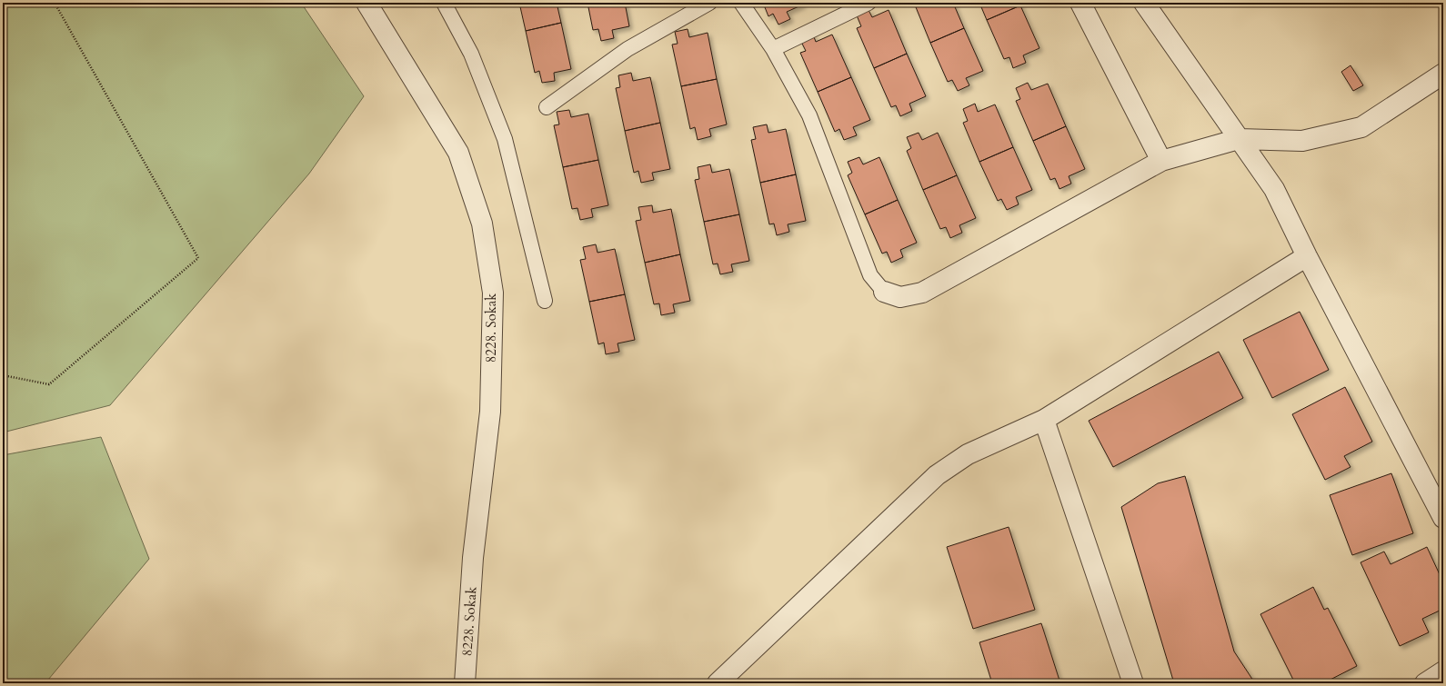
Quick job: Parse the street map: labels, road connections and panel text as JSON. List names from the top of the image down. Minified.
{"streets":{"street":["8228. Sokak"]}}
